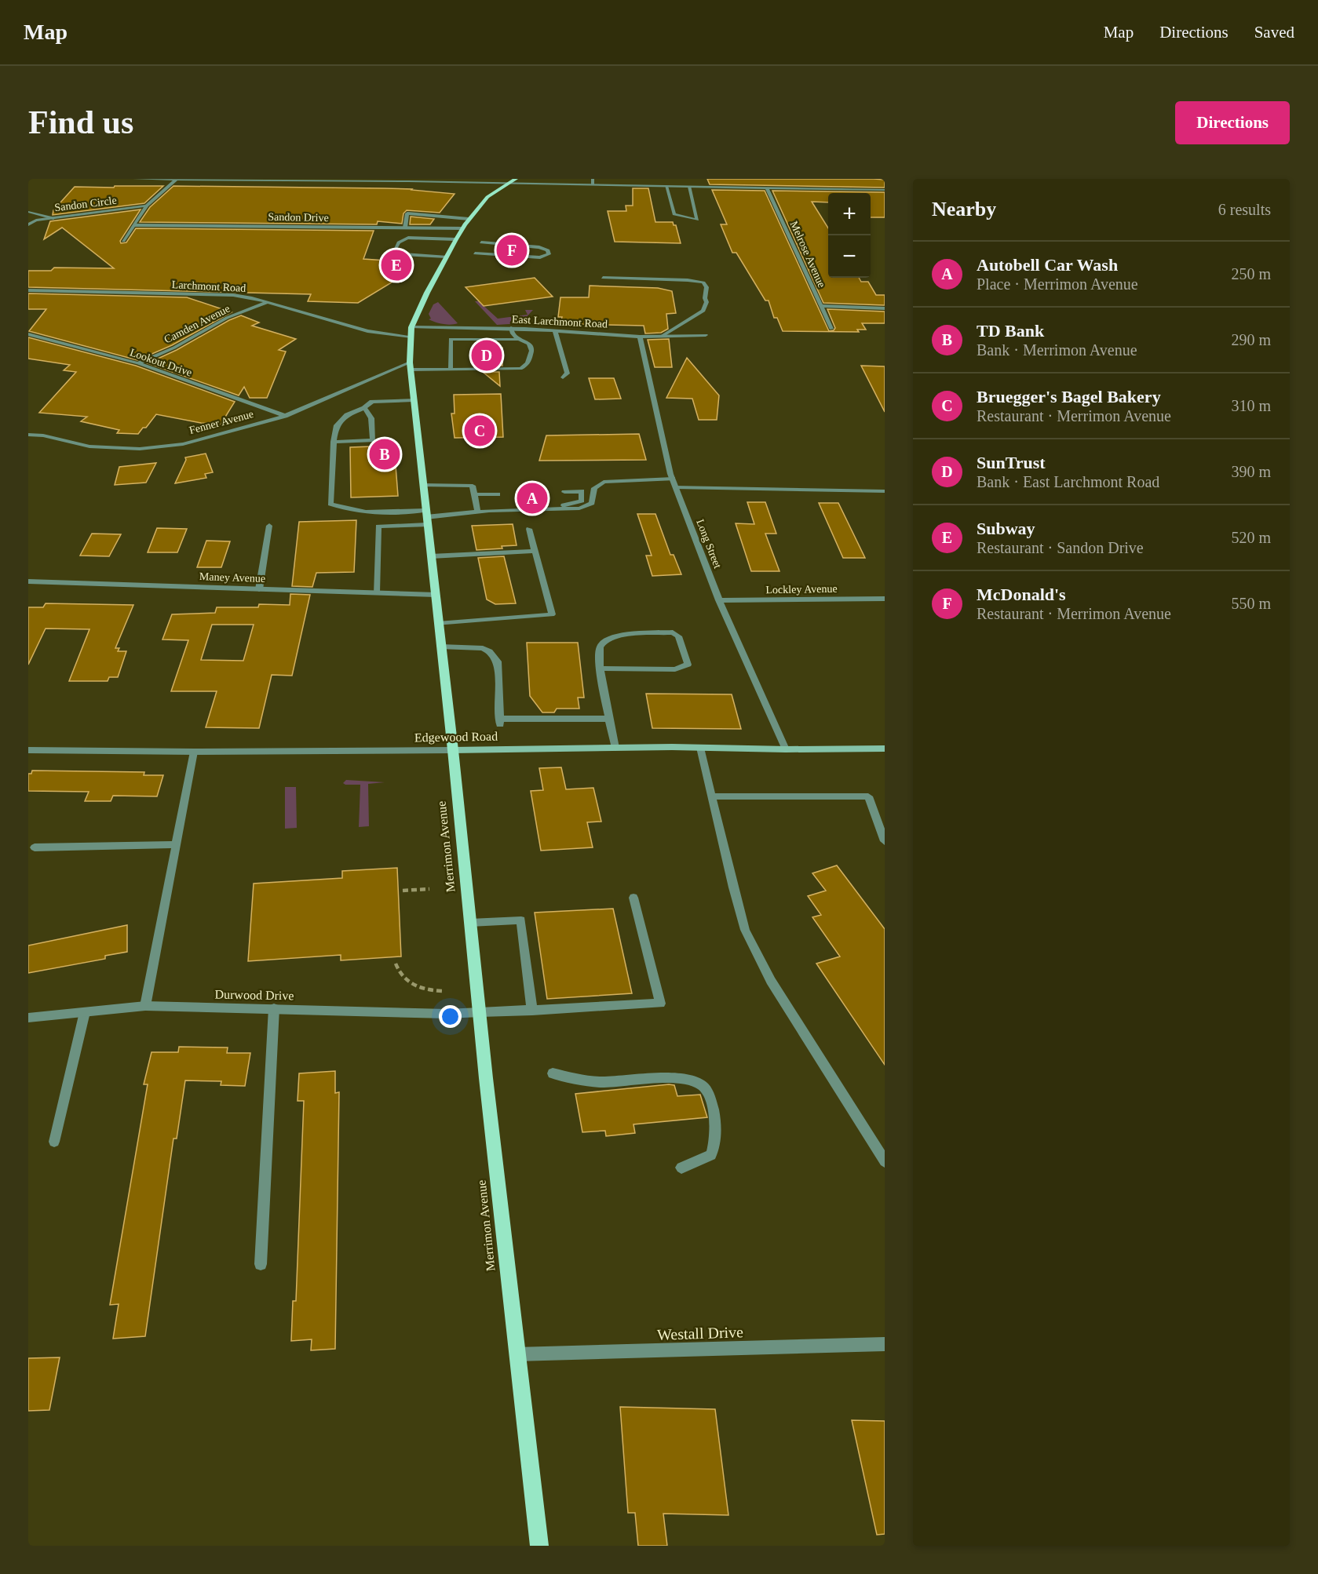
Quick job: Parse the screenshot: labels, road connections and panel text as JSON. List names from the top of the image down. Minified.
{"streets":{"main road":["Merrimon Avenue"],"street":["Sandon Circle","Sandon Drive","Melrose Avenue","Larchmont Road","East Larchmont Road","Camden Avenue","Lookout Drive","Fenner Avenue","Long Street","Maney Avenue","Lockley Avenue","Edgewood Road","Durwood Drive","Westall Drive"]},"crossings":[["Sandon Drive","Merrimon Avenue"],["Larchmont Road","Camden Avenue"],["Larchmont Road","Merrimon Avenue"],["East Larchmont Road","Long Street"],["East Larchmont Road","Merrimon Avenue"],["Camden Avenue","Lookout Drive"],["Lookout Drive","Fenner Avenue"],["Fenner Avenue","Merrimon Avenue"],["Long Street","Lockley Avenue"],["Long Street","Edgewood Road"],["Maney Avenue","Merrimon Avenue"],["Edgewood Road","Merrimon Avenue"],["Merrimon Avenue","Durwood Drive"],["Merrimon Avenue","Westall Drive"]],"page":{"header":"Map","nav":["Map","Directions","Saved"],"buttons":"Directions","title":"Find us","heading":["Nearby","6 results"],"map_buttons":["+","−"],"pins":["F","E","D","C","B","A"],"list":[{"mark":"A","name":"Autobell Car Wash","note":"Place · Merrimon Avenue","value":"250 m"},{"mark":"B","name":"TD Bank","note":"Bank · Merrimon Avenue","value":"290 m"},{"mark":"C","name":"Bruegger's Bagel Bakery","note":"Restaurant · Merrimon Avenue","value":"310 m"},{"mark":"D","name":"SunTrust","note":"Bank · East Larchmont Road","value":"390 m"},{"mark":"E","name":"Subway","note":"Restaurant · Sandon Drive","value":"520 m"},{"mark":"F","name":"McDonald's","note":"Restaurant · Merrimon Avenue","value":"550 m"}]}}
